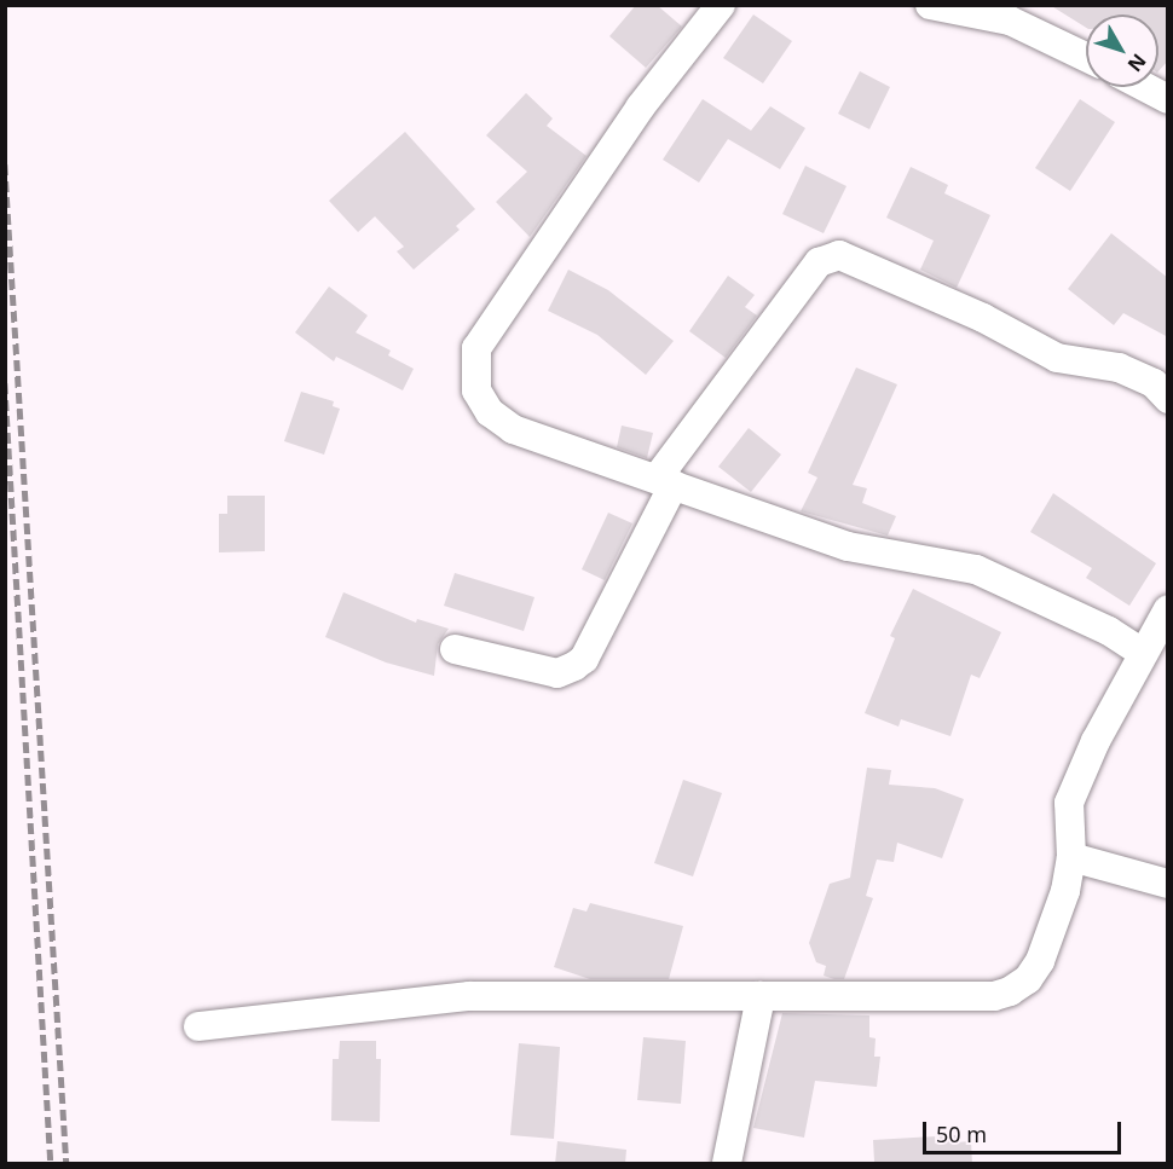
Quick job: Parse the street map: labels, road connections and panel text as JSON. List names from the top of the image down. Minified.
{"scale_bar":"50 m","north":"bottom right"}
